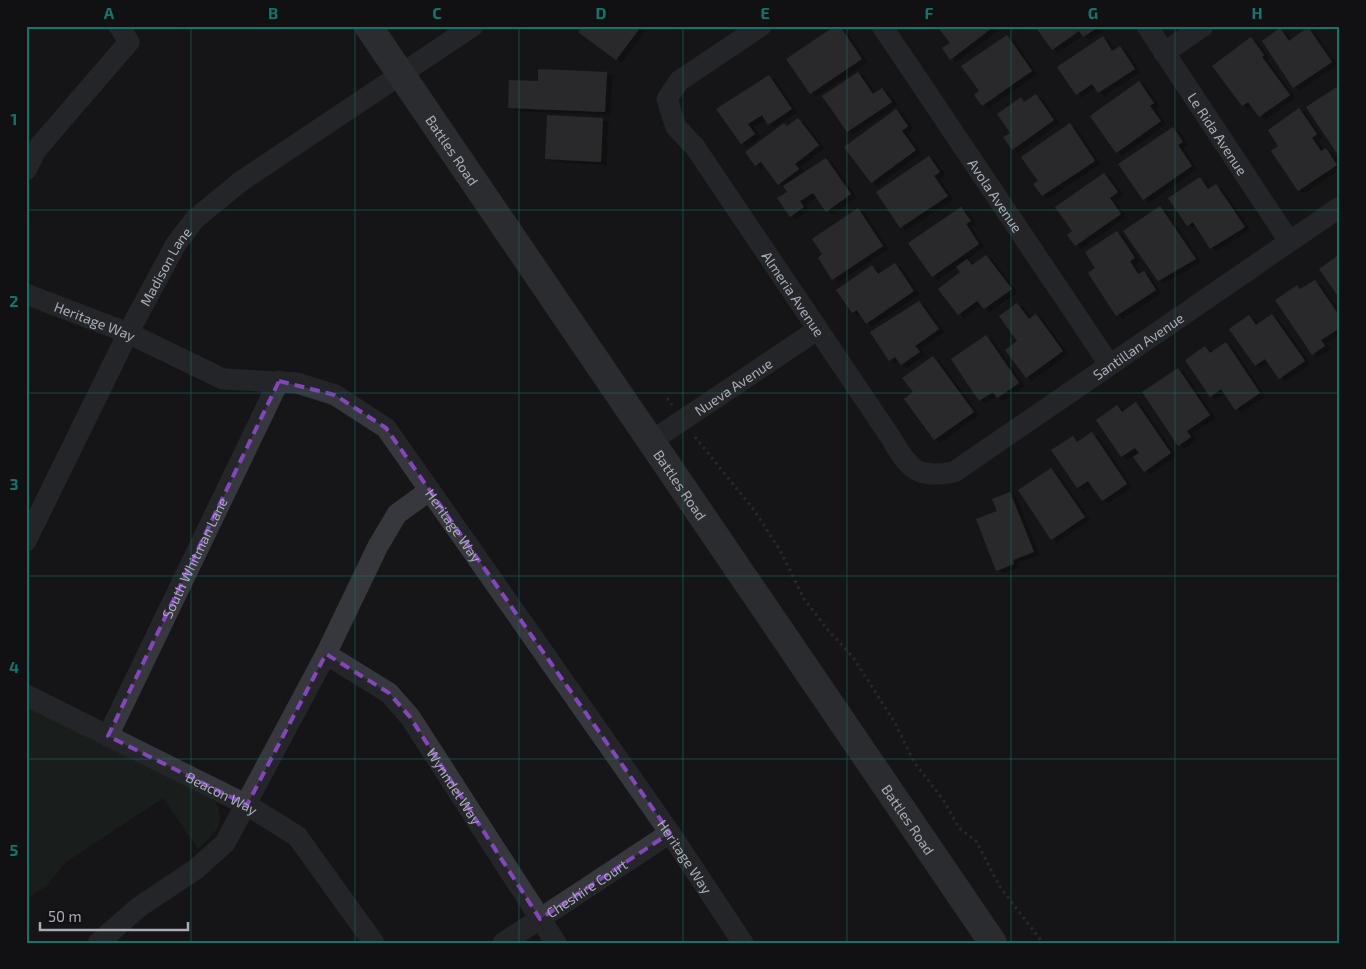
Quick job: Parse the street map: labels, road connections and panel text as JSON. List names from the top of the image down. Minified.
{"streets":{"street":["Le Rida Avenue","Battles Road","Avola Avenue","Madison Lane","Almeria Avenue","Heritage Way","Santillan Avenue","Nueva Avenue","South Whitman Lane","Wynndel Way","Beacon Way","Cheshire Court"]},"crossings":[["Le Rida Avenue","Santillan Avenue"],["Battles Road","Madison Lane"],["Battles Road","Nueva Avenue"],["Avola Avenue","Santillan Avenue"],["Madison Lane","Heritage Way"],["Almeria Avenue","Santillan Avenue"],["Almeria Avenue","Nueva Avenue"],["Heritage Way","South Whitman Lane"],["Heritage Way","Cheshire Court"],["South Whitman Lane","Beacon Way"],["Wynndel Way","Cheshire Court"]],"scale_bar":"50 m","grid":{"columns":["A","B","C","D","E","F","G","H"],"rows":["1","2","3","4","5"]}}
